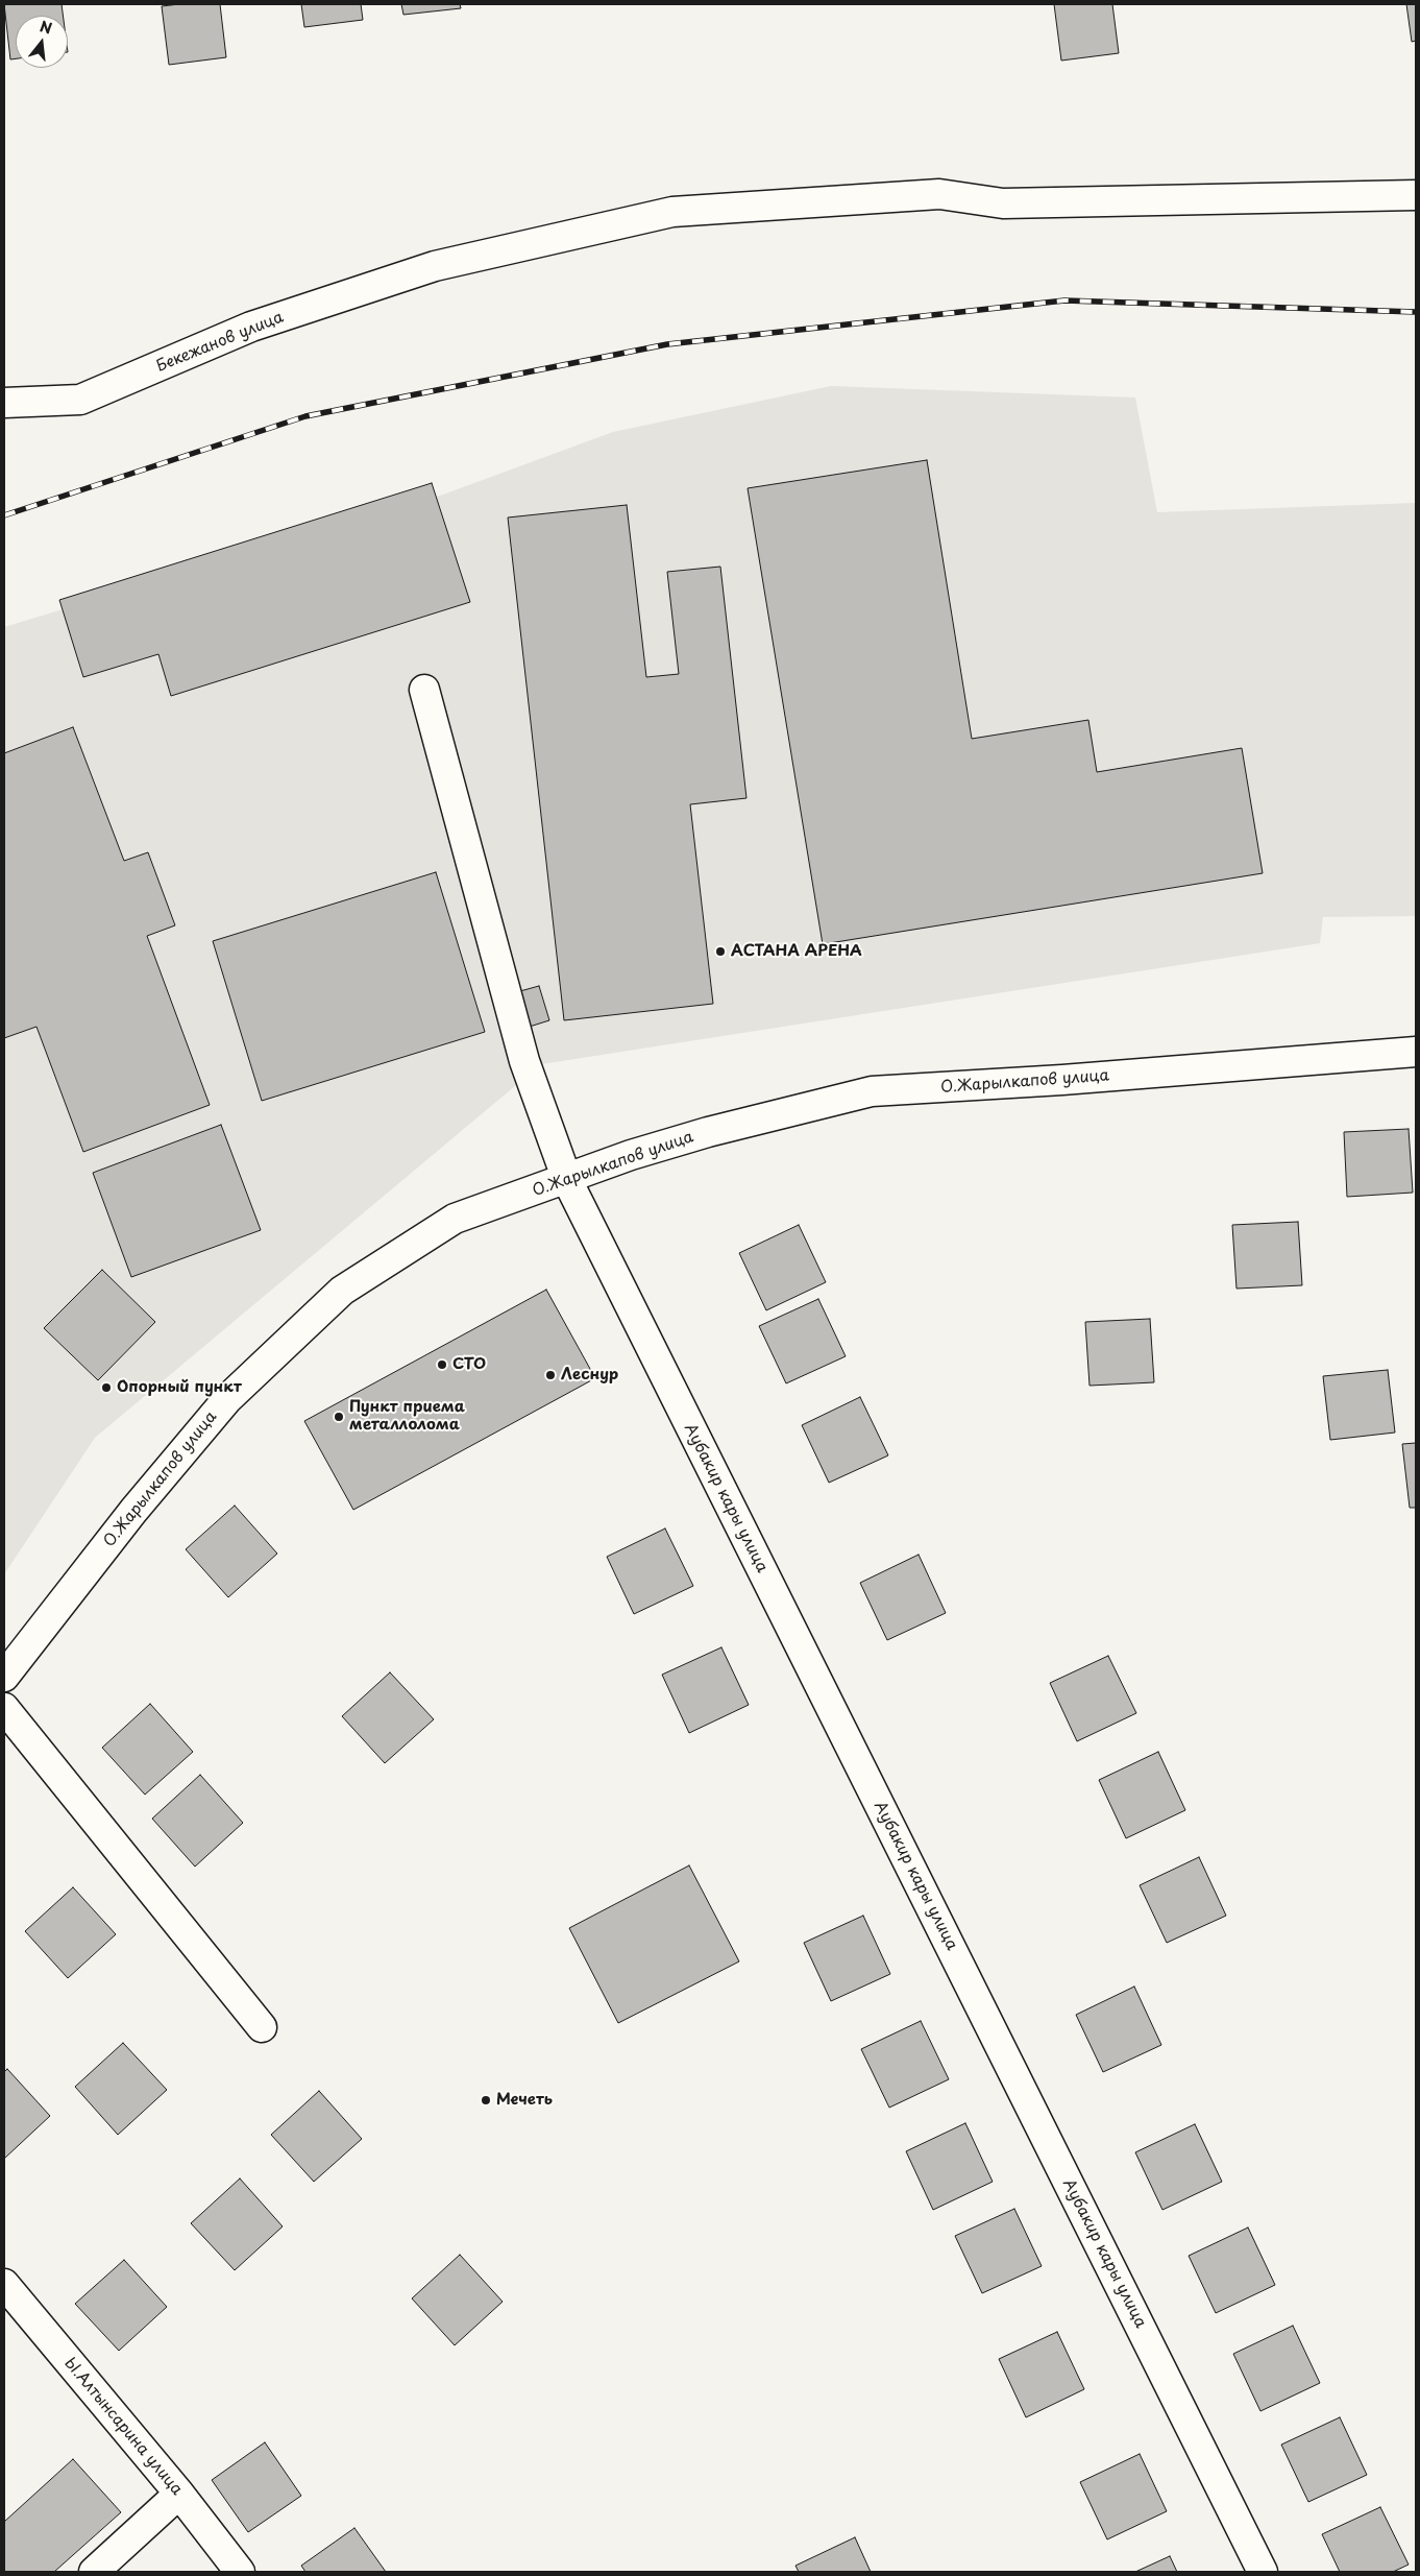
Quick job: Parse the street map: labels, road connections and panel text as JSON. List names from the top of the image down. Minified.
{"streets":{"street":["Бекежанов улица","О.Жарылкапов улица","Аубакир кары улица","Ы.Алтынсарина улица"]},"crossings":[["О.Жарылкапов улица","Аубакир кары улица"]],"places":["АСТАНА АРЕНА","СТО","Леснур","Опорный пункт","Пункт приема металлолома","Мечеть"],"north":"top"}
